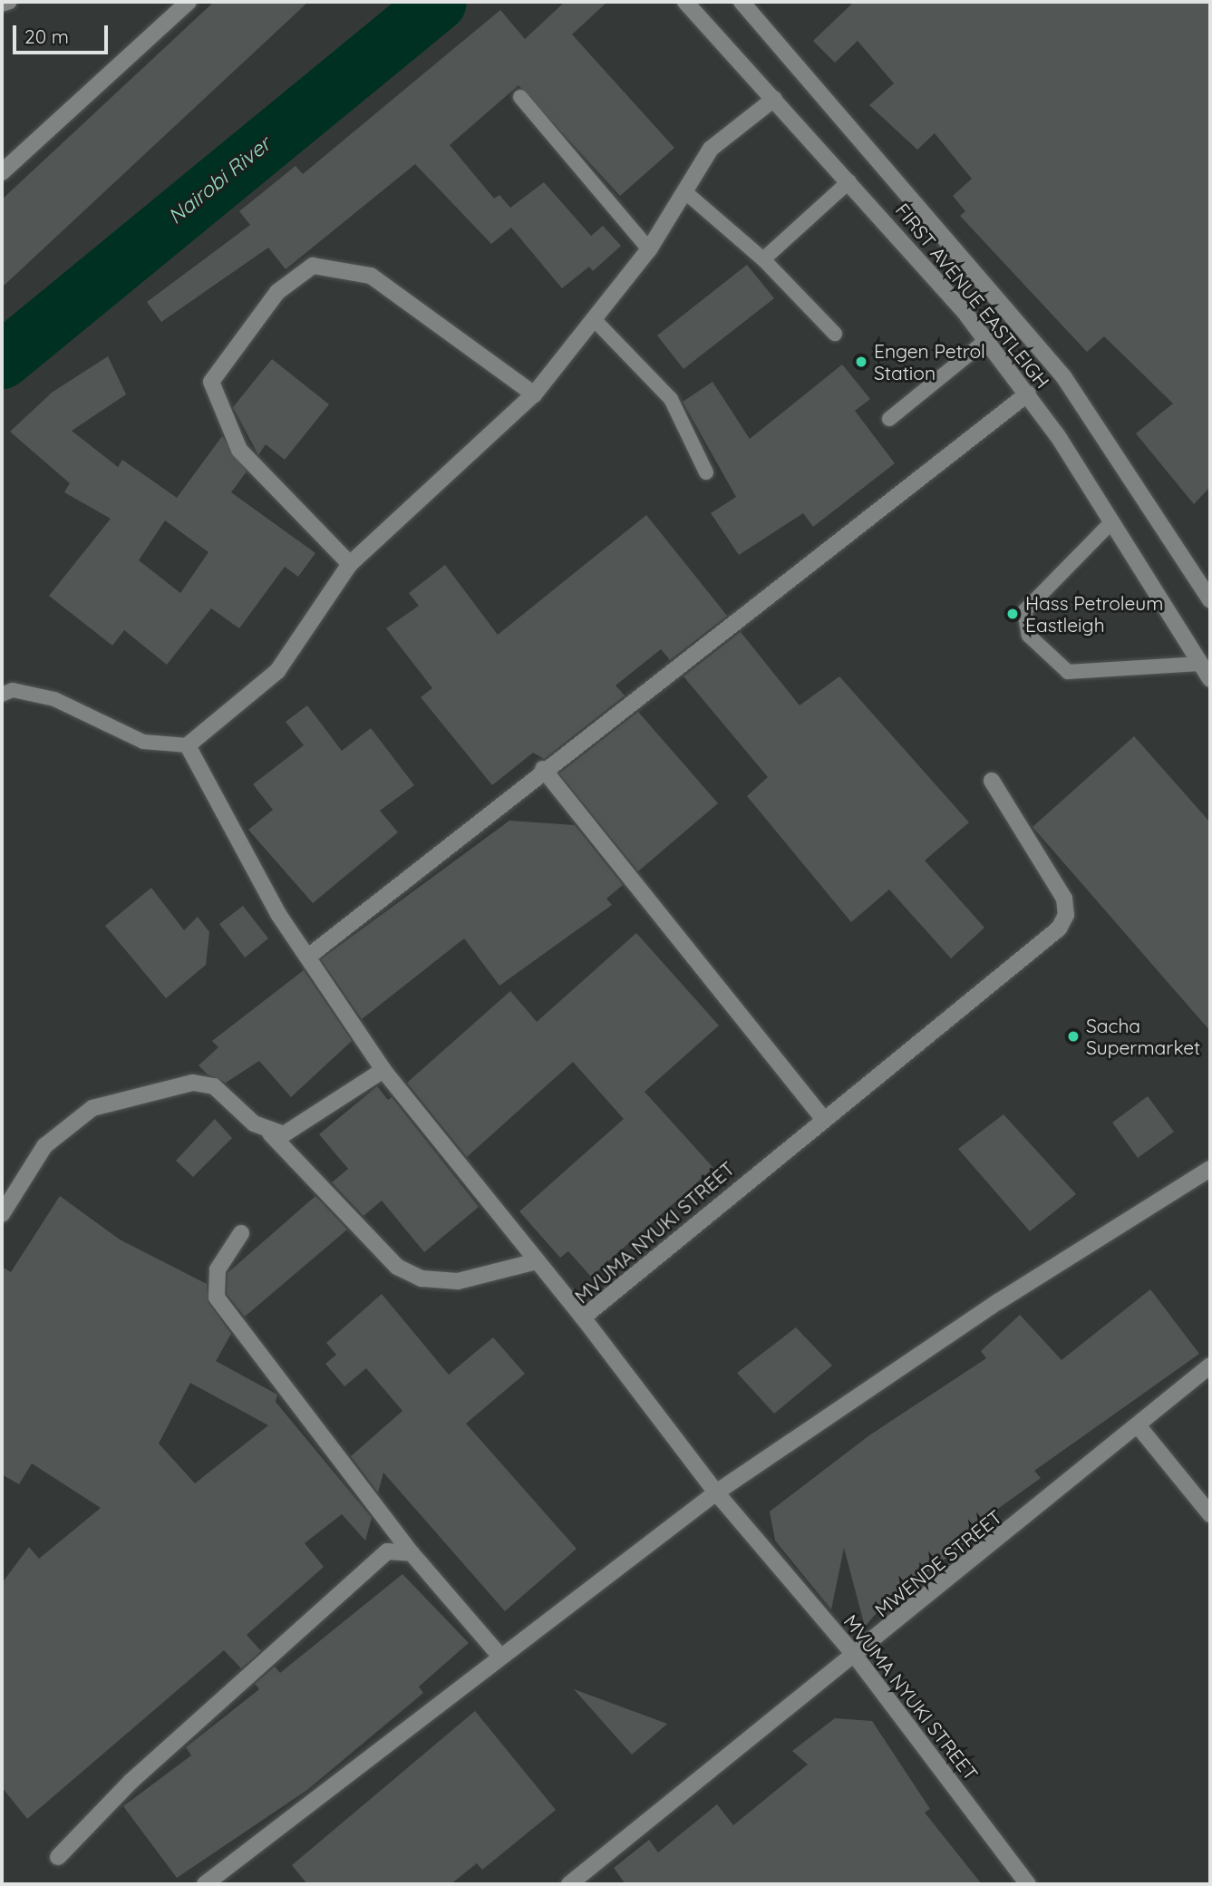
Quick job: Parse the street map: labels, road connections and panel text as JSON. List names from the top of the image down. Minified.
{"streets":{"street":["FIRST AVENUE EASTLEIGH","MVUMA NYUKI STREET","MWENDE STREET"]},"crossings":[["MVUMA NYUKI STREET","MWENDE STREET"]],"water":["Nairobi River"],"places":["Engen Petrol Station","Hass Petroleum Eastleigh","Sacha Supermarket"],"scale_bar":"20 m"}
